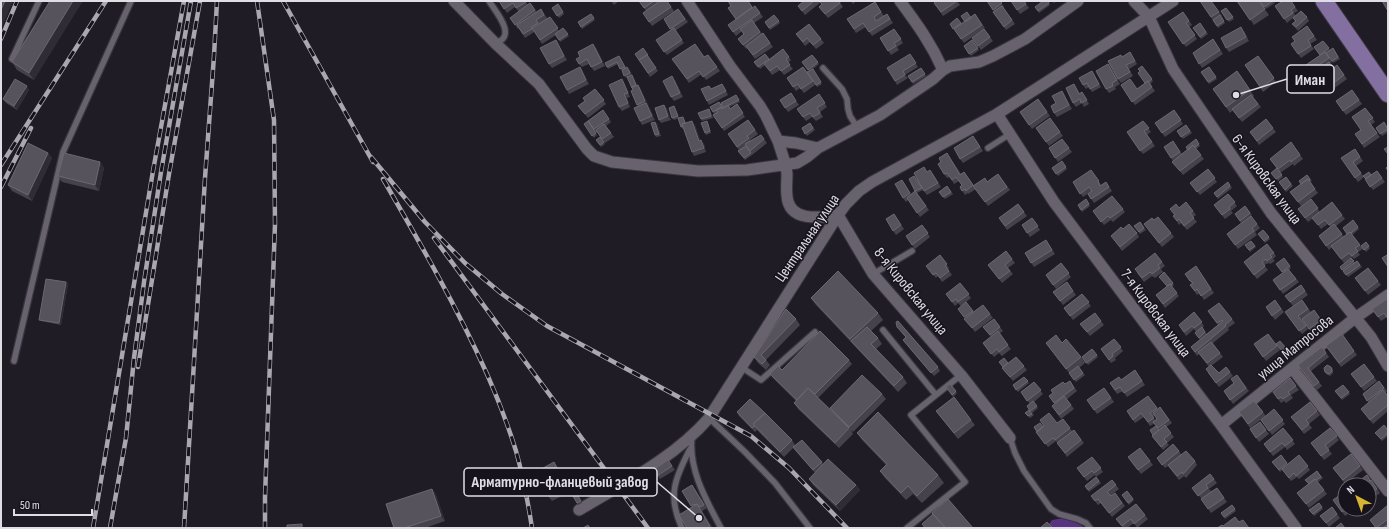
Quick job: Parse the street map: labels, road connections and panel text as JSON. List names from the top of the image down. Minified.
{"streets":{"street":["6-я Кировская улица","Центральная улица","8-я Кировская улица","7-я Кировская улица","улица Матросова"]},"crossings":[["6-я Кировская улица","Центральная улица"],["6-я Кировская улица","улица Матросова"],["Центральная улица","8-я Кировская улица"],["Центральная улица","7-я Кировская улица"],["7-я Кировская улица","улица Матросова"]],"places":["Иман","Арматурно-фланцевый завод"],"scale_bar":"50 m","north":"top left"}
